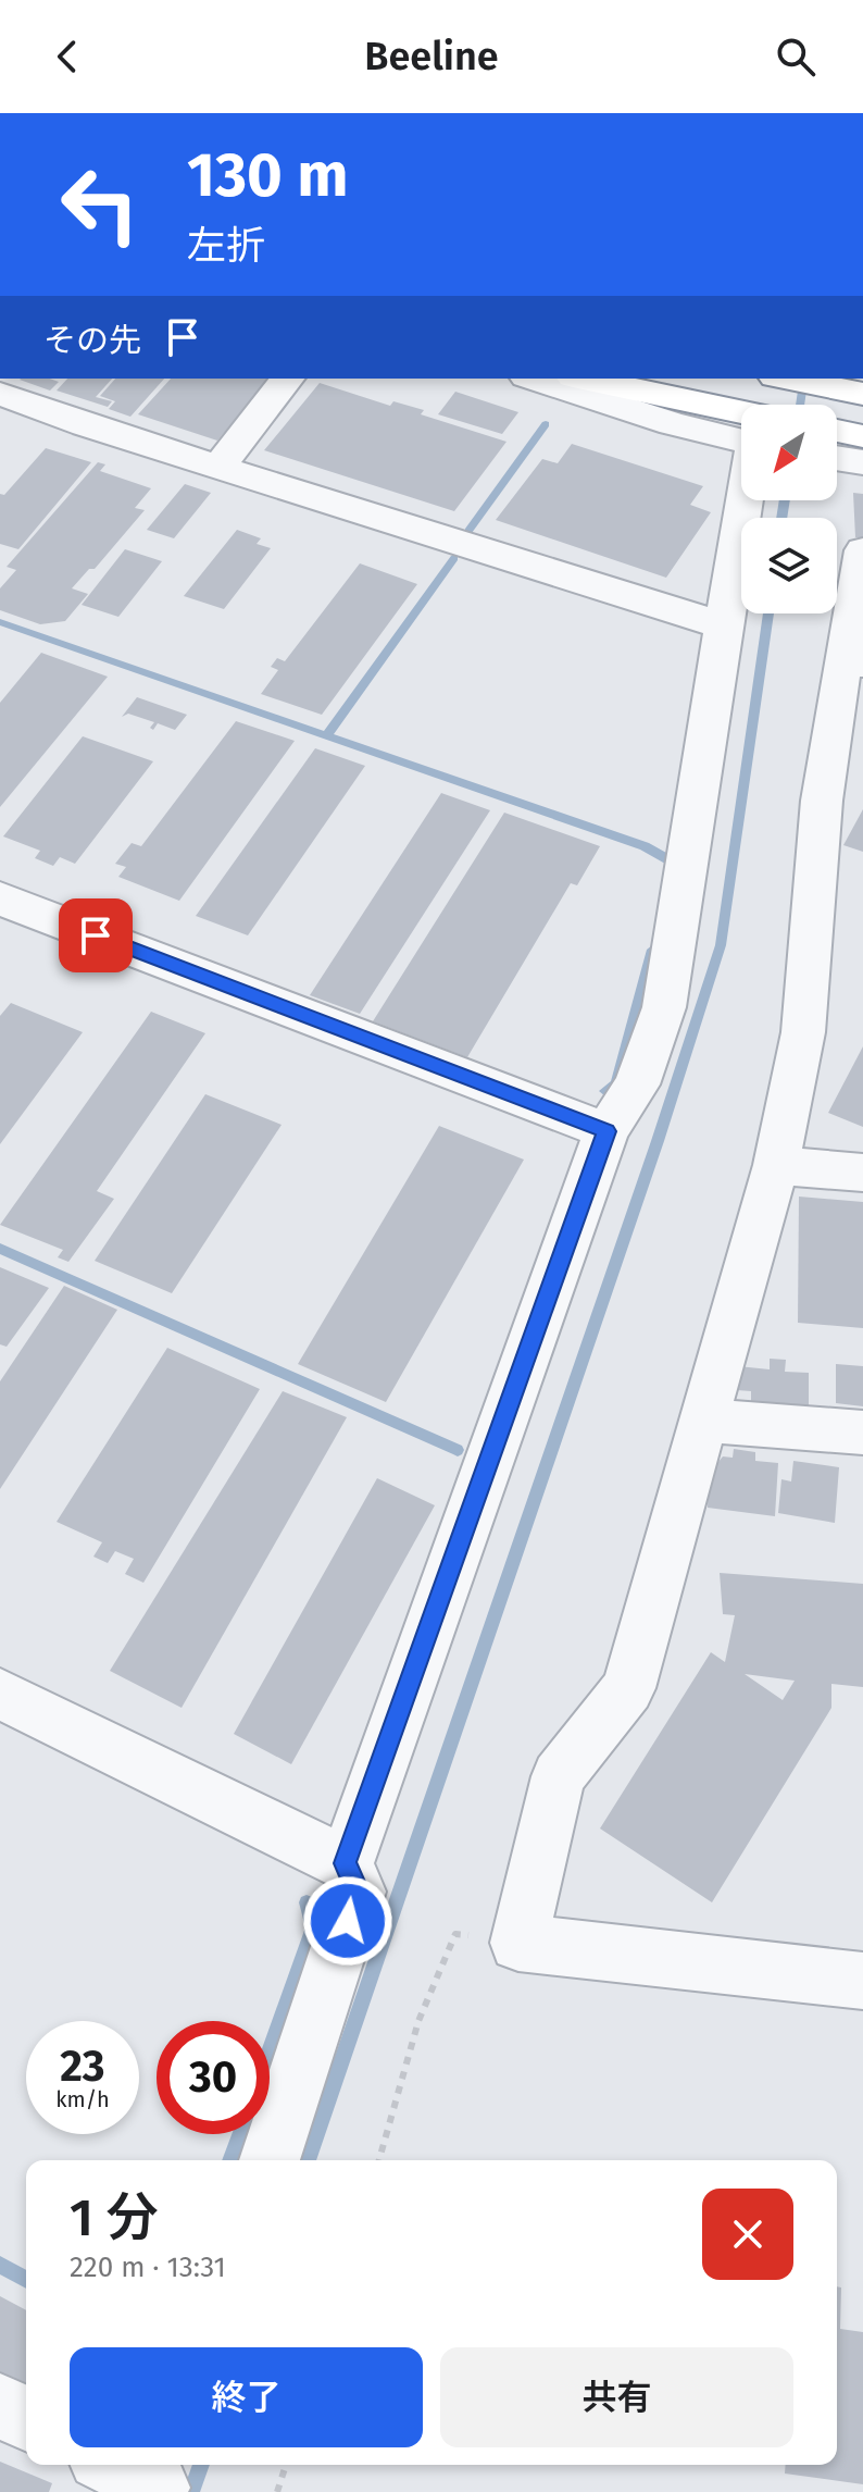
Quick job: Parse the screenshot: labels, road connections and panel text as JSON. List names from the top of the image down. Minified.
{"north":"bottom left","page":{"header":"Beeline","turn":["130 m","左折"],"then":"その先","speed":"23 km/h","limit":"30","heading":["1 分","220 m · 13:31"],"buttons":["終了","共有"]}}
